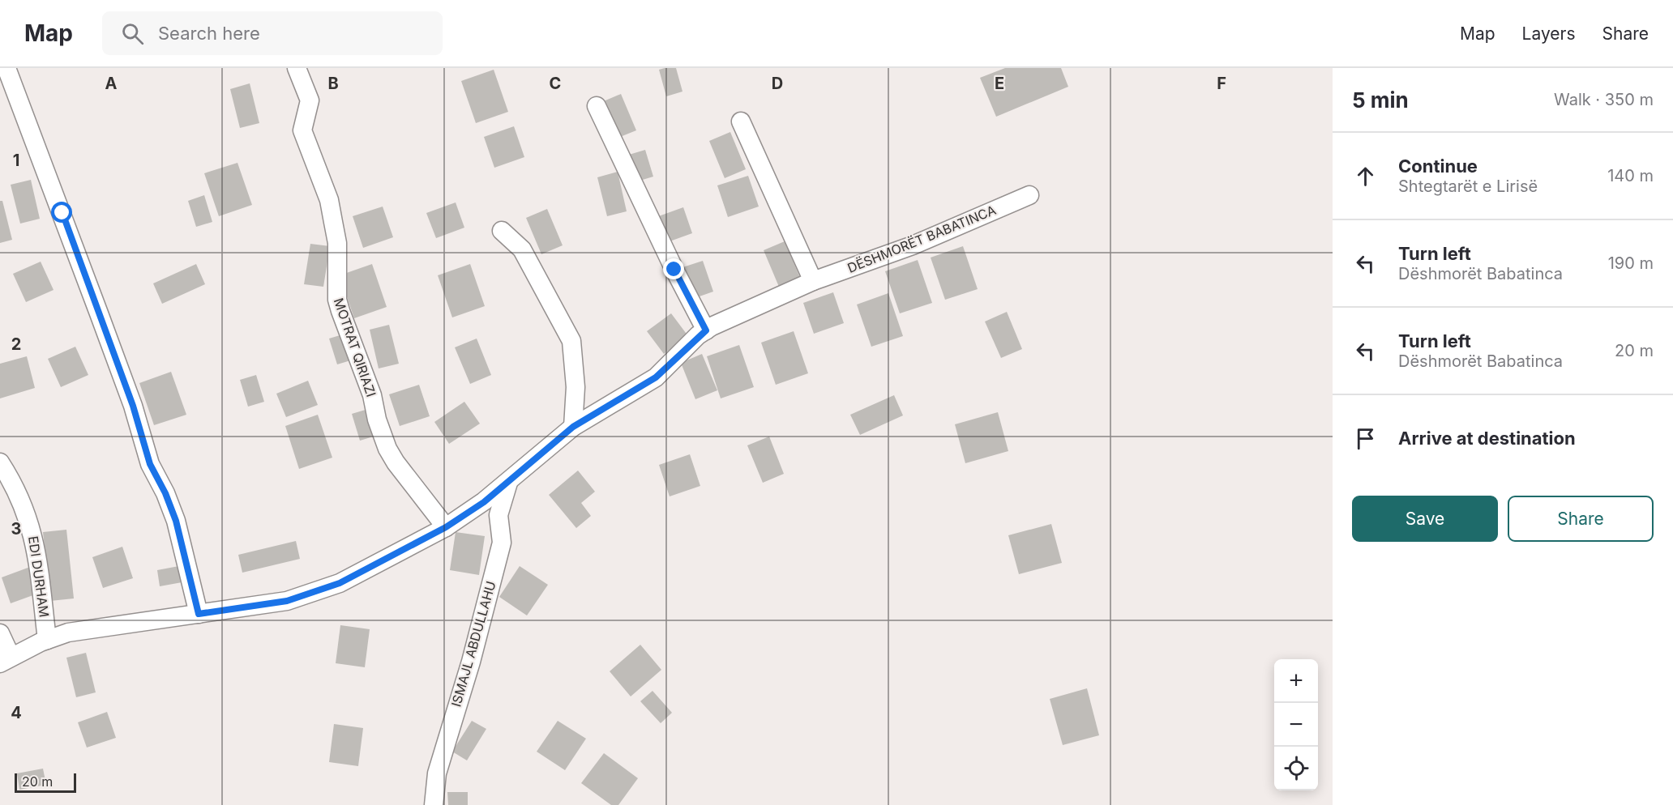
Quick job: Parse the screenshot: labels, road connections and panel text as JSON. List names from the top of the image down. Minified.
{"streets":{"street":["DËSHMORËT BABATINCA","MOTRAT QIRIAZI","EDI DURHAM","ISMAJL ABDULLAHU"]},"crossings":[["DËSHMORËT BABATINCA","MOTRAT QIRIAZI"],["DËSHMORËT BABATINCA","EDI DURHAM"],["DËSHMORËT BABATINCA","ISMAJL ABDULLAHU"]],"scale_bar":"20 m","page":{"header":"Map","search":"Search here","nav":["Map","Layers","Share"],"heading":["5 min","Walk · 350 m"],"list":[["Continue","Shtegtarët e Lirisë","140 m"],["Turn left","Dëshmorët Babatinca","190 m"],["Turn left","Dëshmorët Babatinca","20 m"],"Arrive at destination"],"buttons":["Save","Share"],"map_buttons":["+","−"],"scale":"20 m"},"grid":{"columns":["A","B","C","D","E","F"],"rows":["1","2","3","4"]}}
